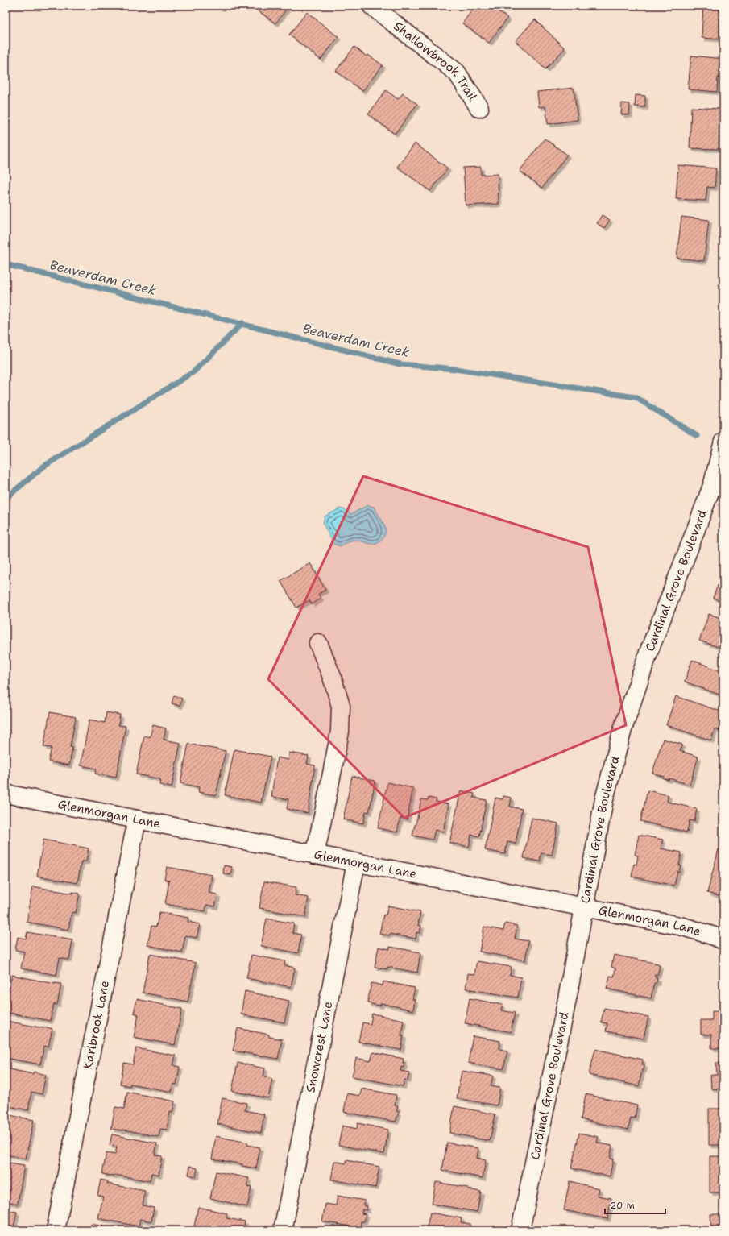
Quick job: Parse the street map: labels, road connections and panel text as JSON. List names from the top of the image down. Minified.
{"streets":{"street":["Shallowbrook Trail","Cardinal Grove Boulevard","Glenmorgan Lane","Karlbrook Lane","Snowcrest Lane"]},"crossings":[["Cardinal Grove Boulevard","Glenmorgan Lane"],["Glenmorgan Lane","Karlbrook Lane"],["Glenmorgan Lane","Snowcrest Lane"]],"water":["Beaverdam Creek"],"scale_bar":"20 m"}
